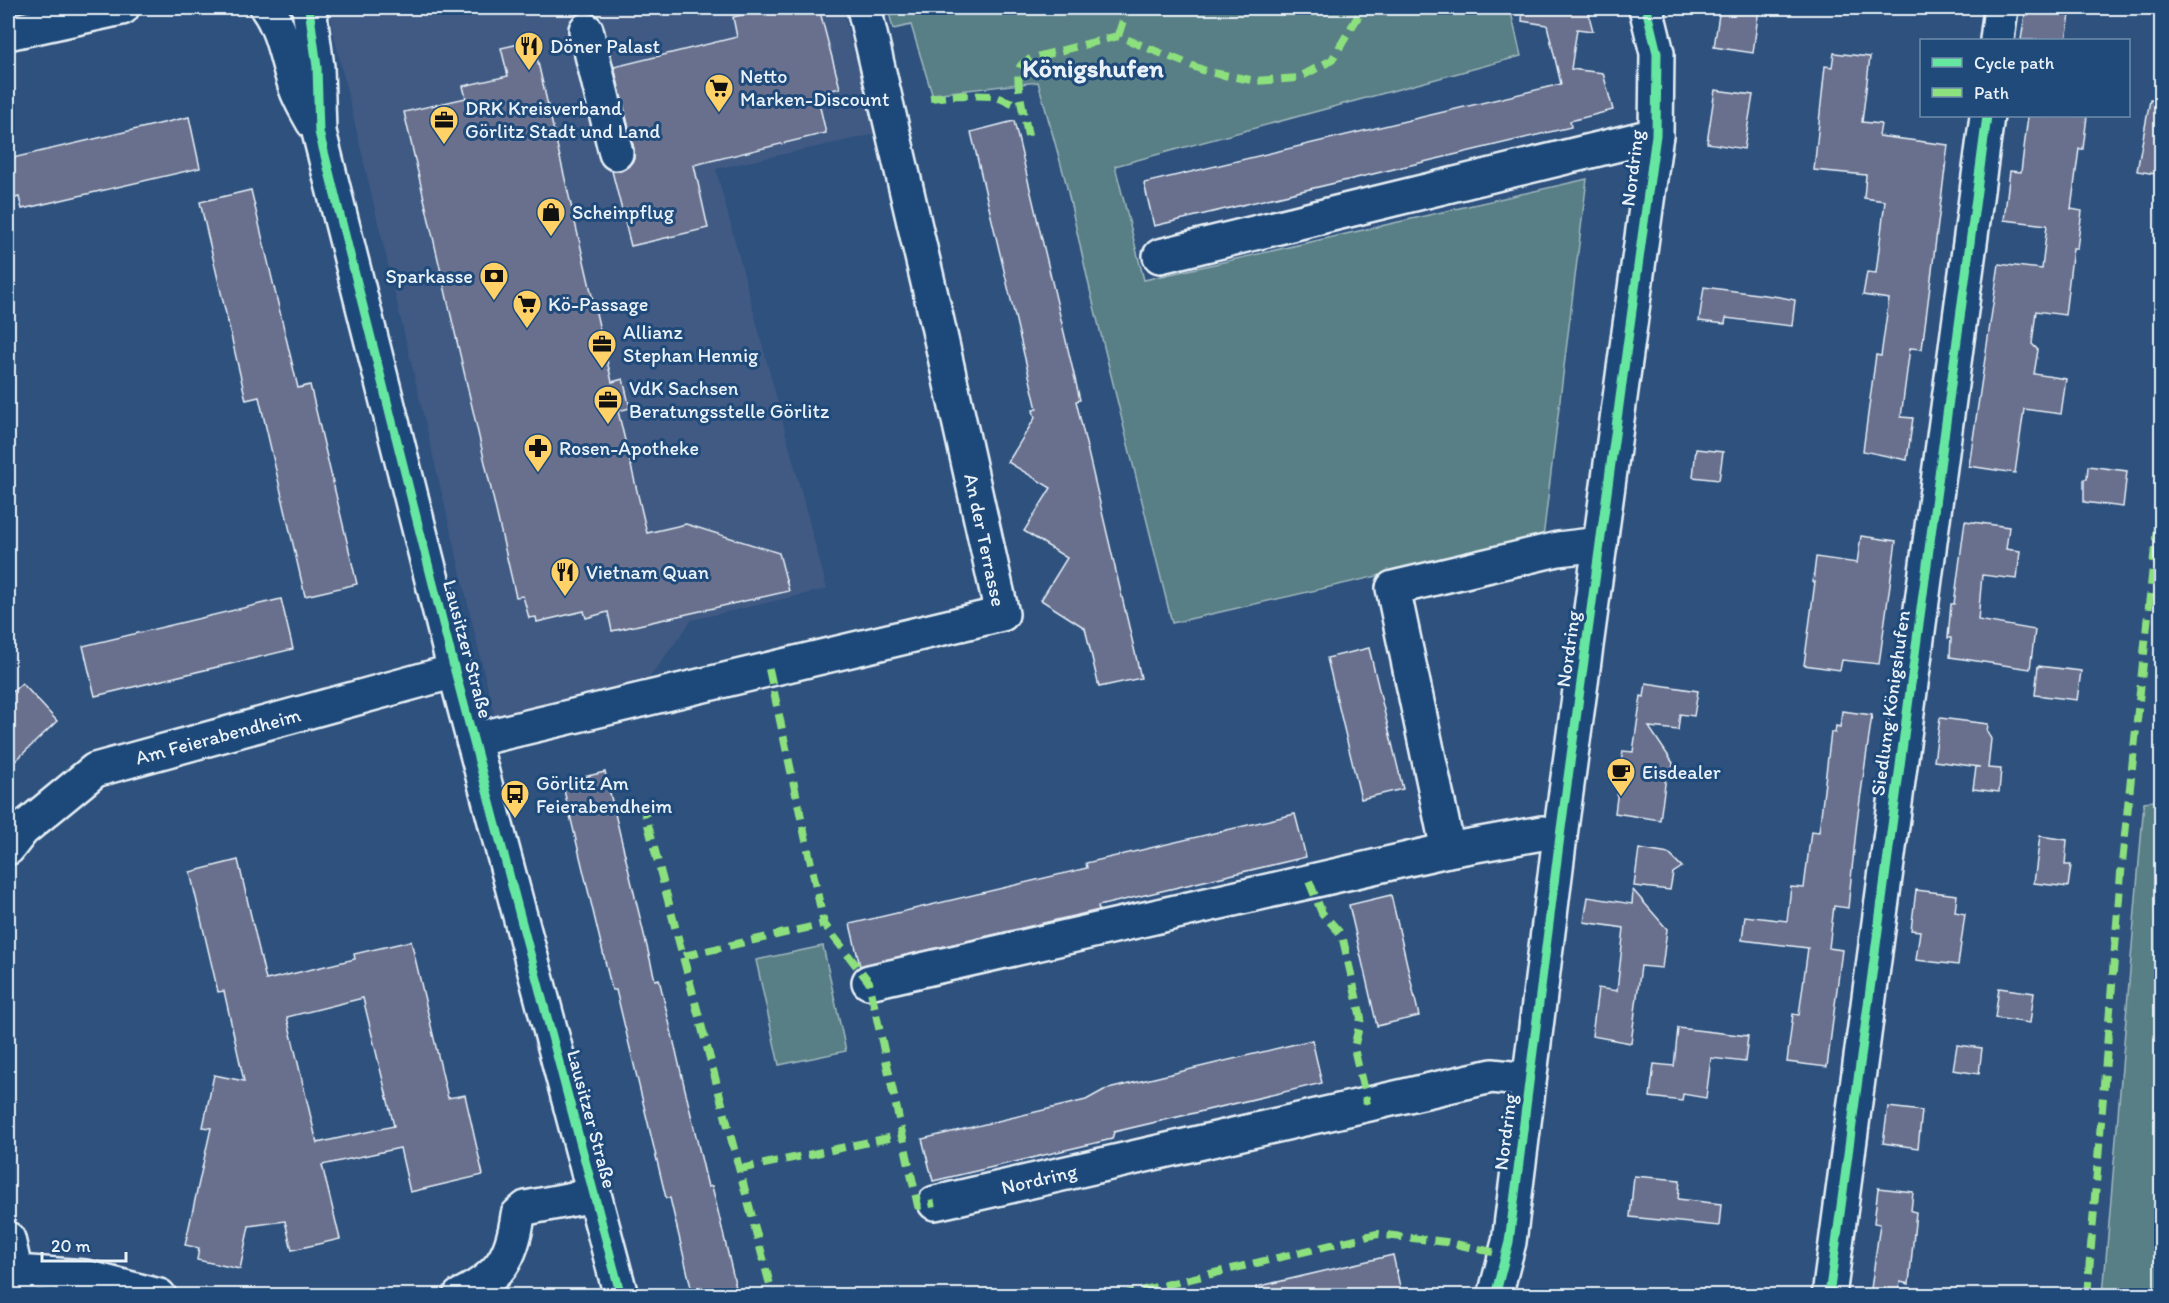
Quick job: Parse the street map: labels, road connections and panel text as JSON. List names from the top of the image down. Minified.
{"streets":{"street":["Nordring","An der Terrasse","Lausitzer Straße","Siedlung Königshufen","Am Feierabendheim"]},"crossings":[["An der Terrasse","Lausitzer Straße"],["Lausitzer Straße","Am Feierabendheim"]],"districts":["Königshufen"],"places":{"restaurant":["Döner Palast","Vietnam Quan"],"supermarket":["Netto Marken-Discount","Kö-Passage"],"office":["DRK Kreisverband Görlitz Stadt und Land","Allianz Stephan Hennig","VdK Sachsen Beratungsstelle Görlitz"],"shop":["Scheinpflug"],"bank":["Sparkasse"],"pharmacy":["Rosen-Apotheke"],"cafe":["Eisdealer"],"bus stop":["Görlitz Am Feierabendheim"]},"legend":["Cycle path","Path"],"scale_bar":"20 m"}
